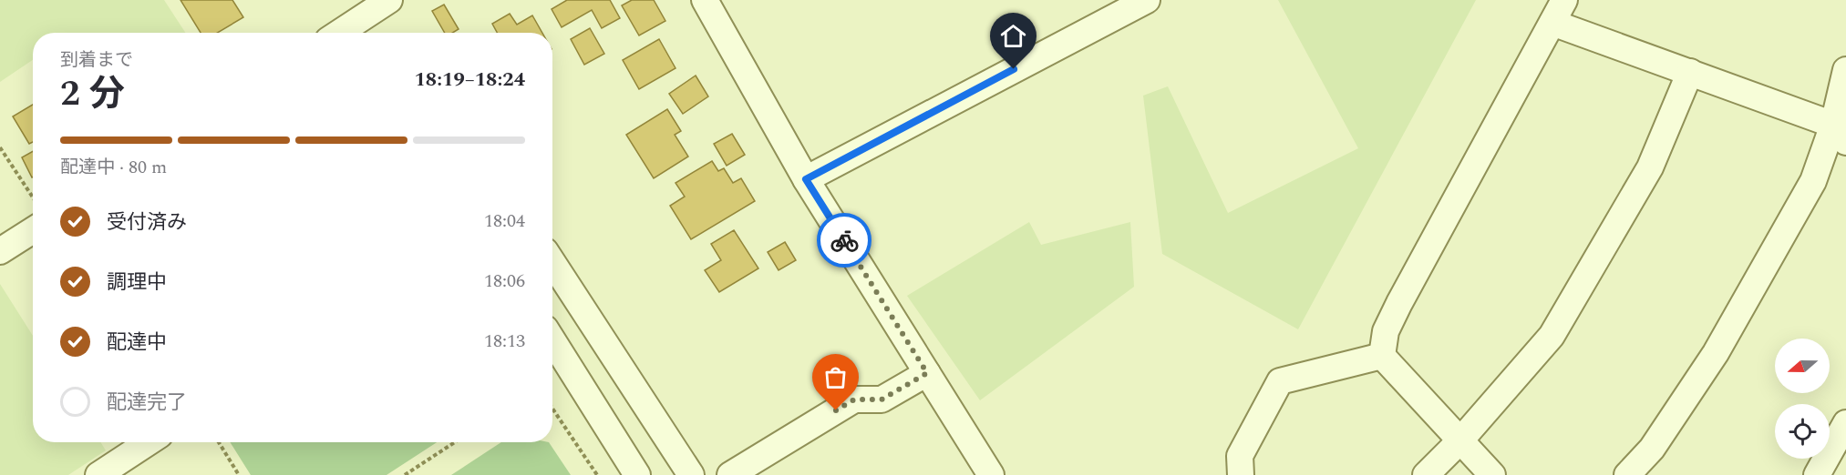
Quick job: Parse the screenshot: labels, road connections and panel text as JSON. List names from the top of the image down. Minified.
{"north":"left","page":{"heading":["2 分","到着まで","18:19–18:24"],"bar":"配達中 · 80 m","list":[["受付済み","18:04"],["調理中","18:06"],["配達中","18:13"],"配達完了"]}}
